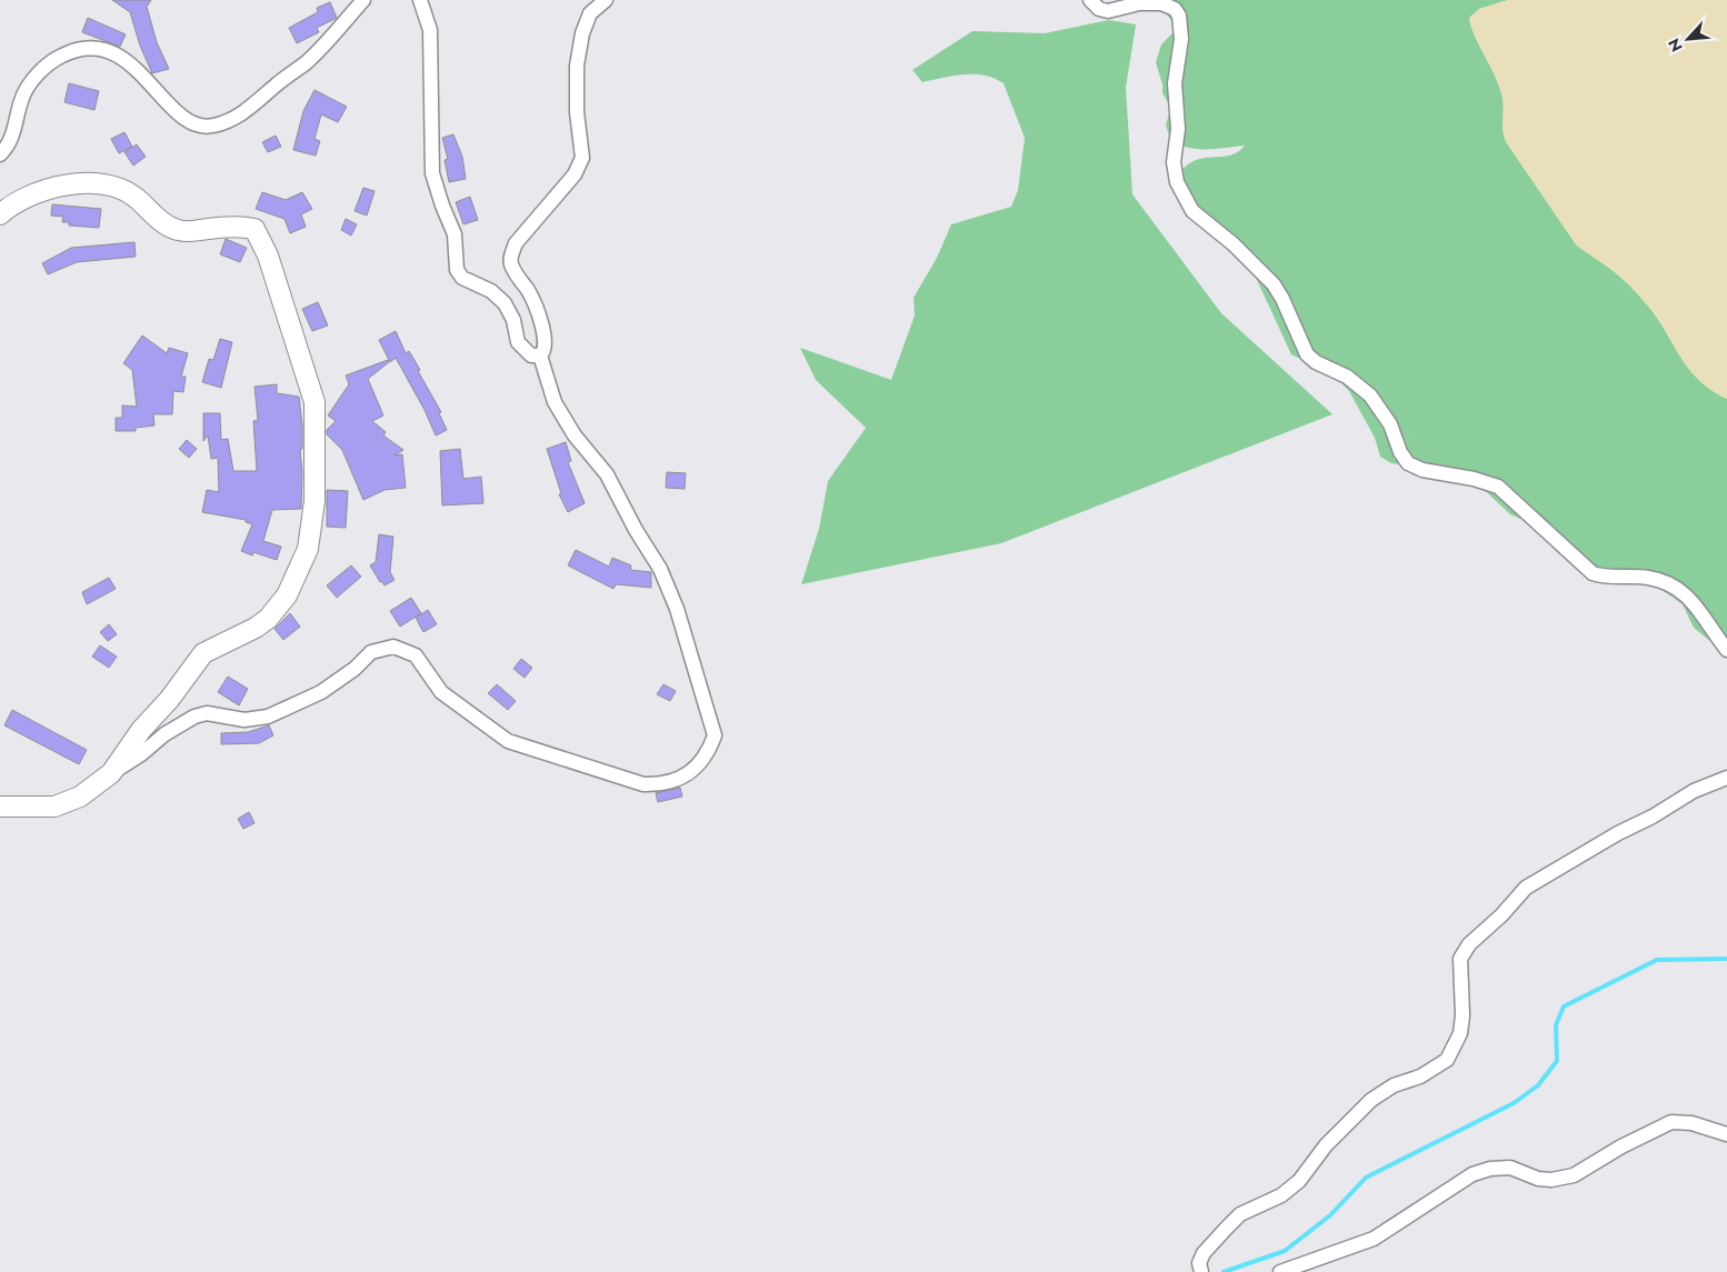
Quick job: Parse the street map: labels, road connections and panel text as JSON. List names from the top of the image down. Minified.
{"north":"bottom left"}
